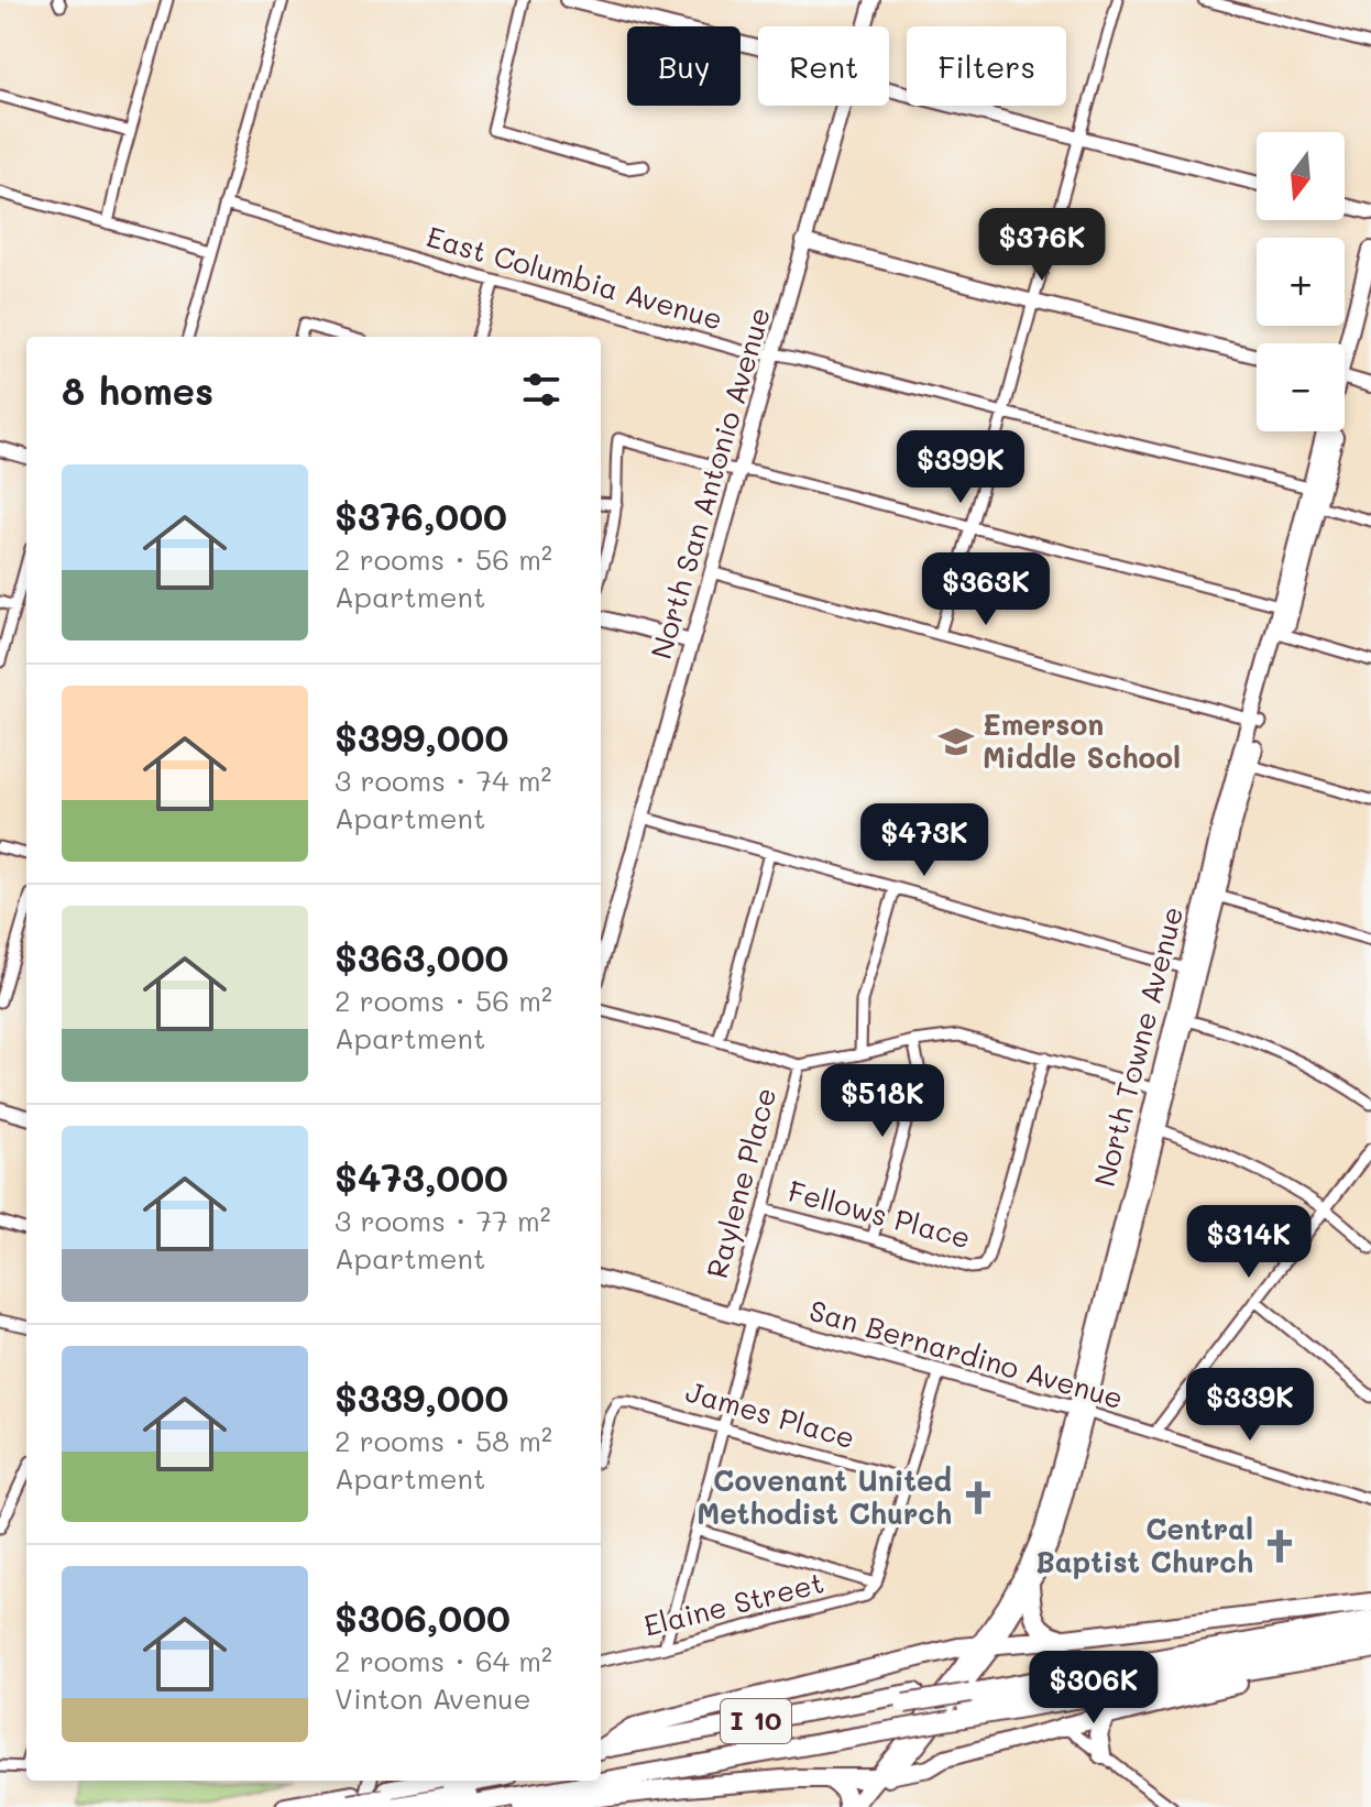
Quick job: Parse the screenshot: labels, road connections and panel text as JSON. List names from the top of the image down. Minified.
{"streets":{"highway":["I 10"],"main road":["North San Antonio Avenue","North Towne Avenue","San Bernardino Avenue"],"street":["East Columbia Avenue","Raylene Place","Fellows Place","James Place","Elaine Street"]},"crossings":[["East Columbia Avenue","North San Antonio Avenue"],["East Columbia Avenue","North Towne Avenue"],["North Towne Avenue","San Bernardino Avenue"],["North Towne Avenue","I 10"],["Raylene Place","Fellows Place"],["Raylene Place","San Bernardino Avenue"],["Raylene Place","James Place"],["Raylene Place","Elaine Street"]],"places":{"school or university":["Emerson Middle School"],"church":["Covenant United Methodist Church","Central Baptist Church"]},"north":"bottom","page":{"chip":["Buy","Rent","Filters"],"map_buttons":["+","−"],"price":["$376K","$399K","$363K","$473K","$518K","$314K","$339K","$306K"],"heading":"8 homes","list":[{"name":"$376,000","note":"2 rooms · 56 m² · Apartment"},{"name":"$399,000","note":"3 rooms · 74 m² · Apartment"},{"name":"$363,000","note":"2 rooms · 56 m² · Apartment"},{"name":"$473,000","note":"3 rooms · 77 m² · Apartment"},{"name":"$339,000","note":"2 rooms · 58 m² · Apartment"},{"name":"$306,000","note":"2 rooms · 64 m² · Vinton Avenue"}]}}
